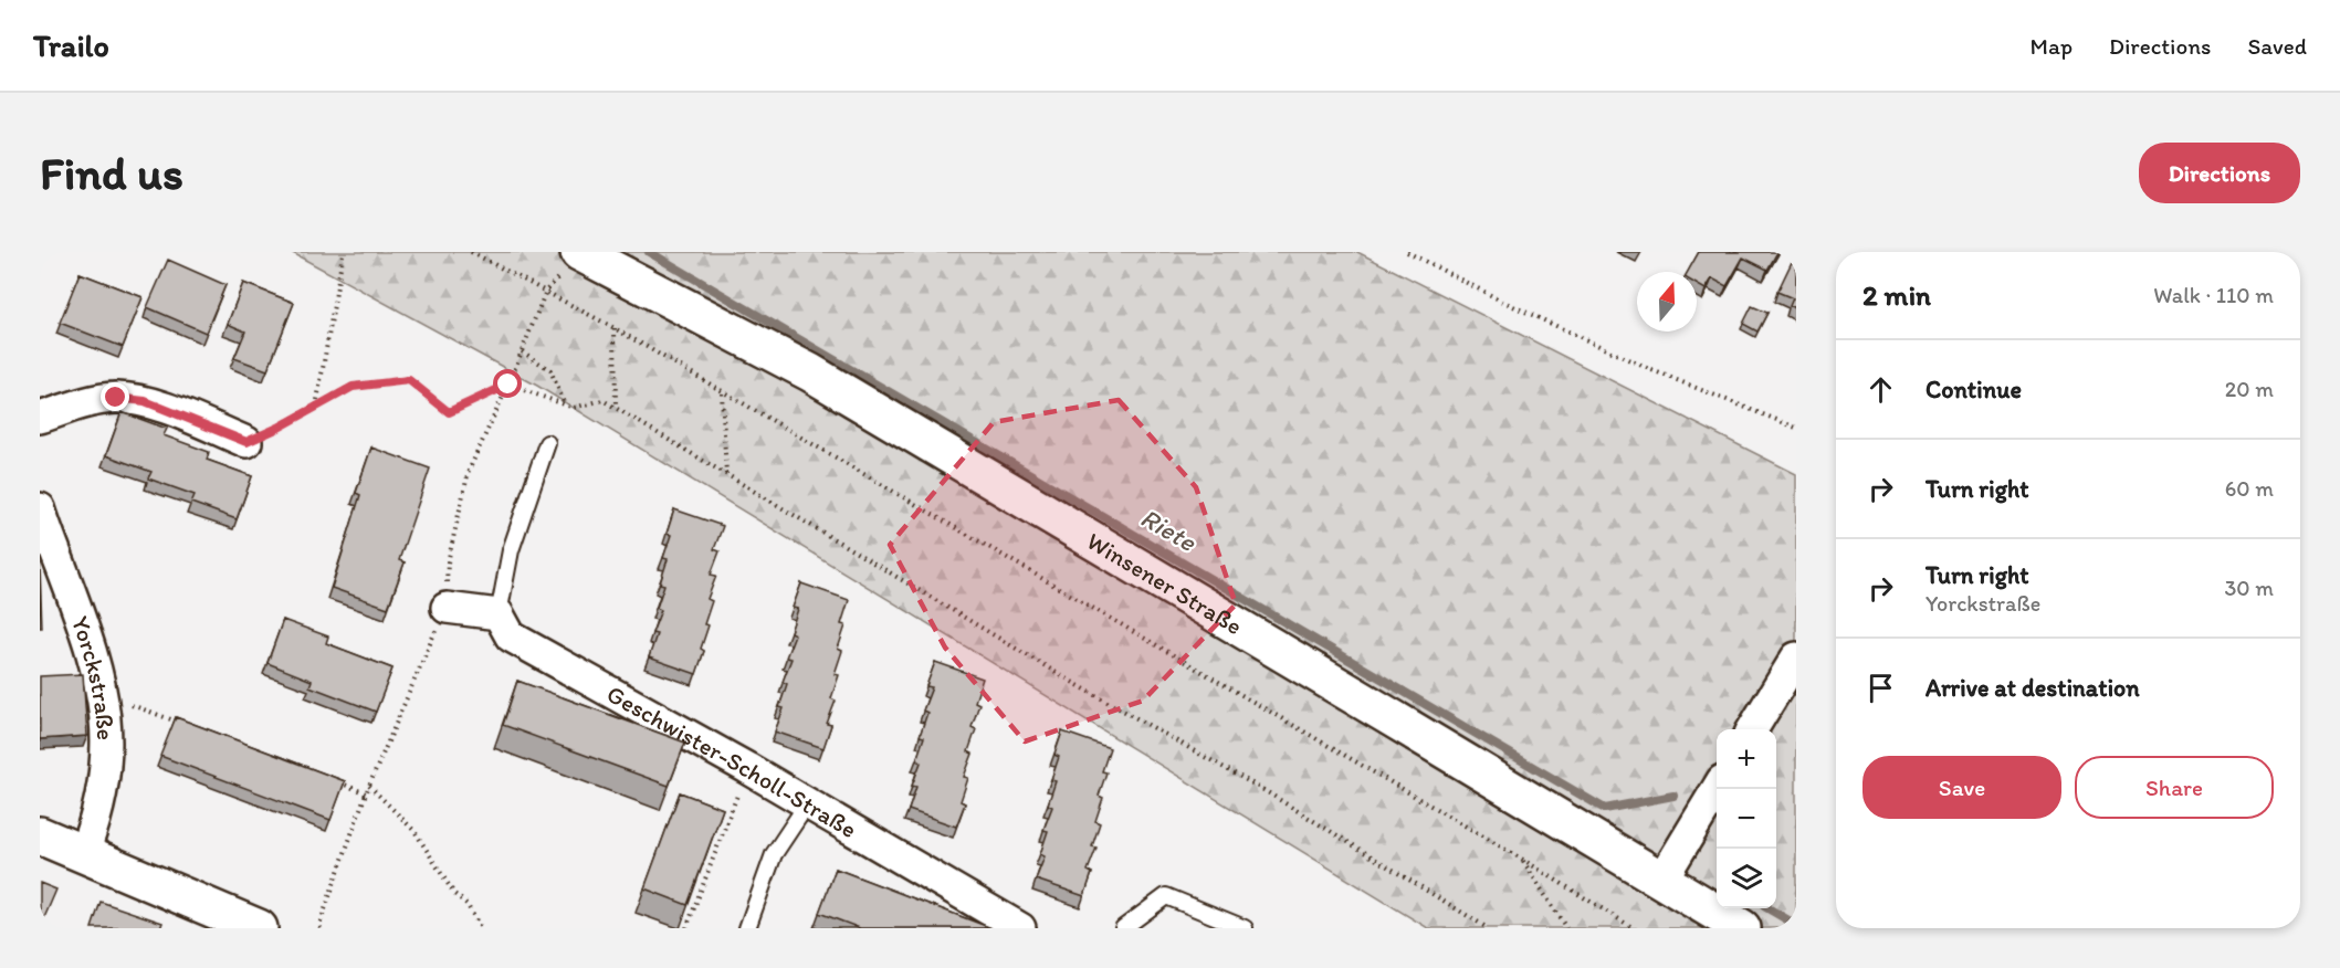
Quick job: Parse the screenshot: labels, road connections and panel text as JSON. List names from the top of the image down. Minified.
{"streets":{"main road":["Winsener Straße"],"street":["Yorckstraße","Geschwister-Scholl-Straße"]},"water":["Riete"],"north":"top","page":{"header":"Trailo","nav":["Map","Directions","Saved"],"buttons":["Directions",["Save","Share"]],"title":"Find us","heading":["2 min","Walk · 110 m"],"list":[["Continue","20 m"],["Turn right","60 m"],["Turn right","Yorckstraße","30 m"],"Arrive at destination"],"map_buttons":["+","−"]}}
